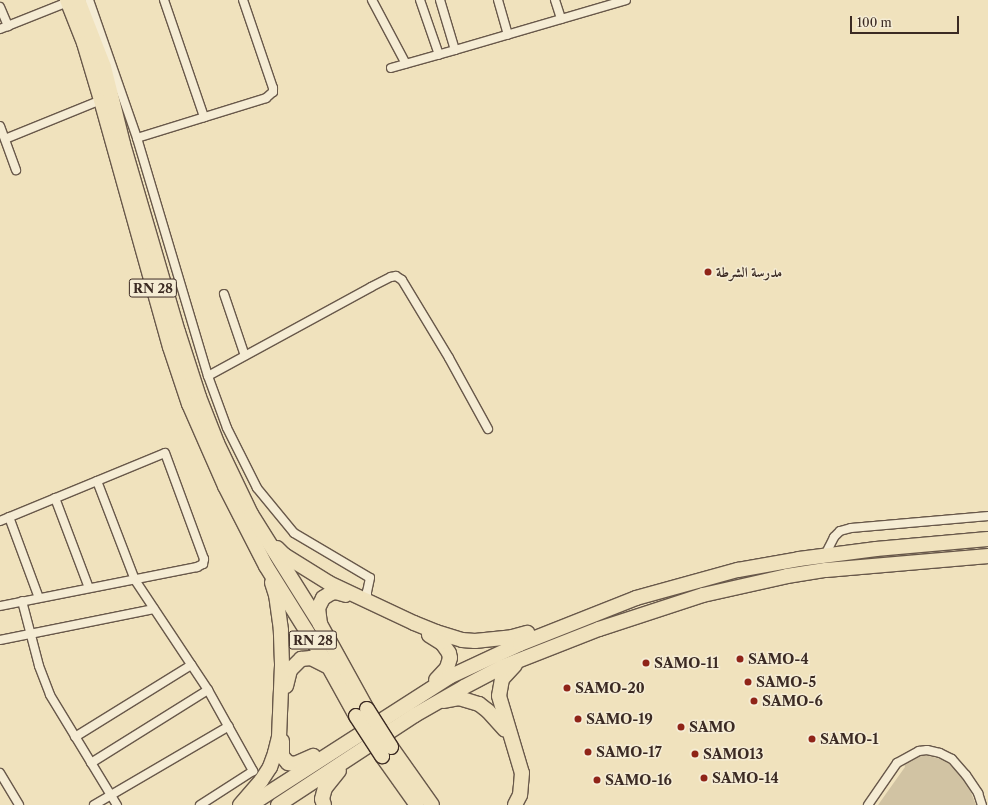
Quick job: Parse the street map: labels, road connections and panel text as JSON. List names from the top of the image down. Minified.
{"streets":{"highway":["RN 28"]},"places":["مدرسة الشرطة","SAMO-4","SAMO-11","SAMO-5","SAMO-20","SAMO-6","SAMO-19","SAMO","SAMO-1","SAMO-17","SAMO13","SAMO-14","SAMO-16"],"scale_bar":"100 m"}
